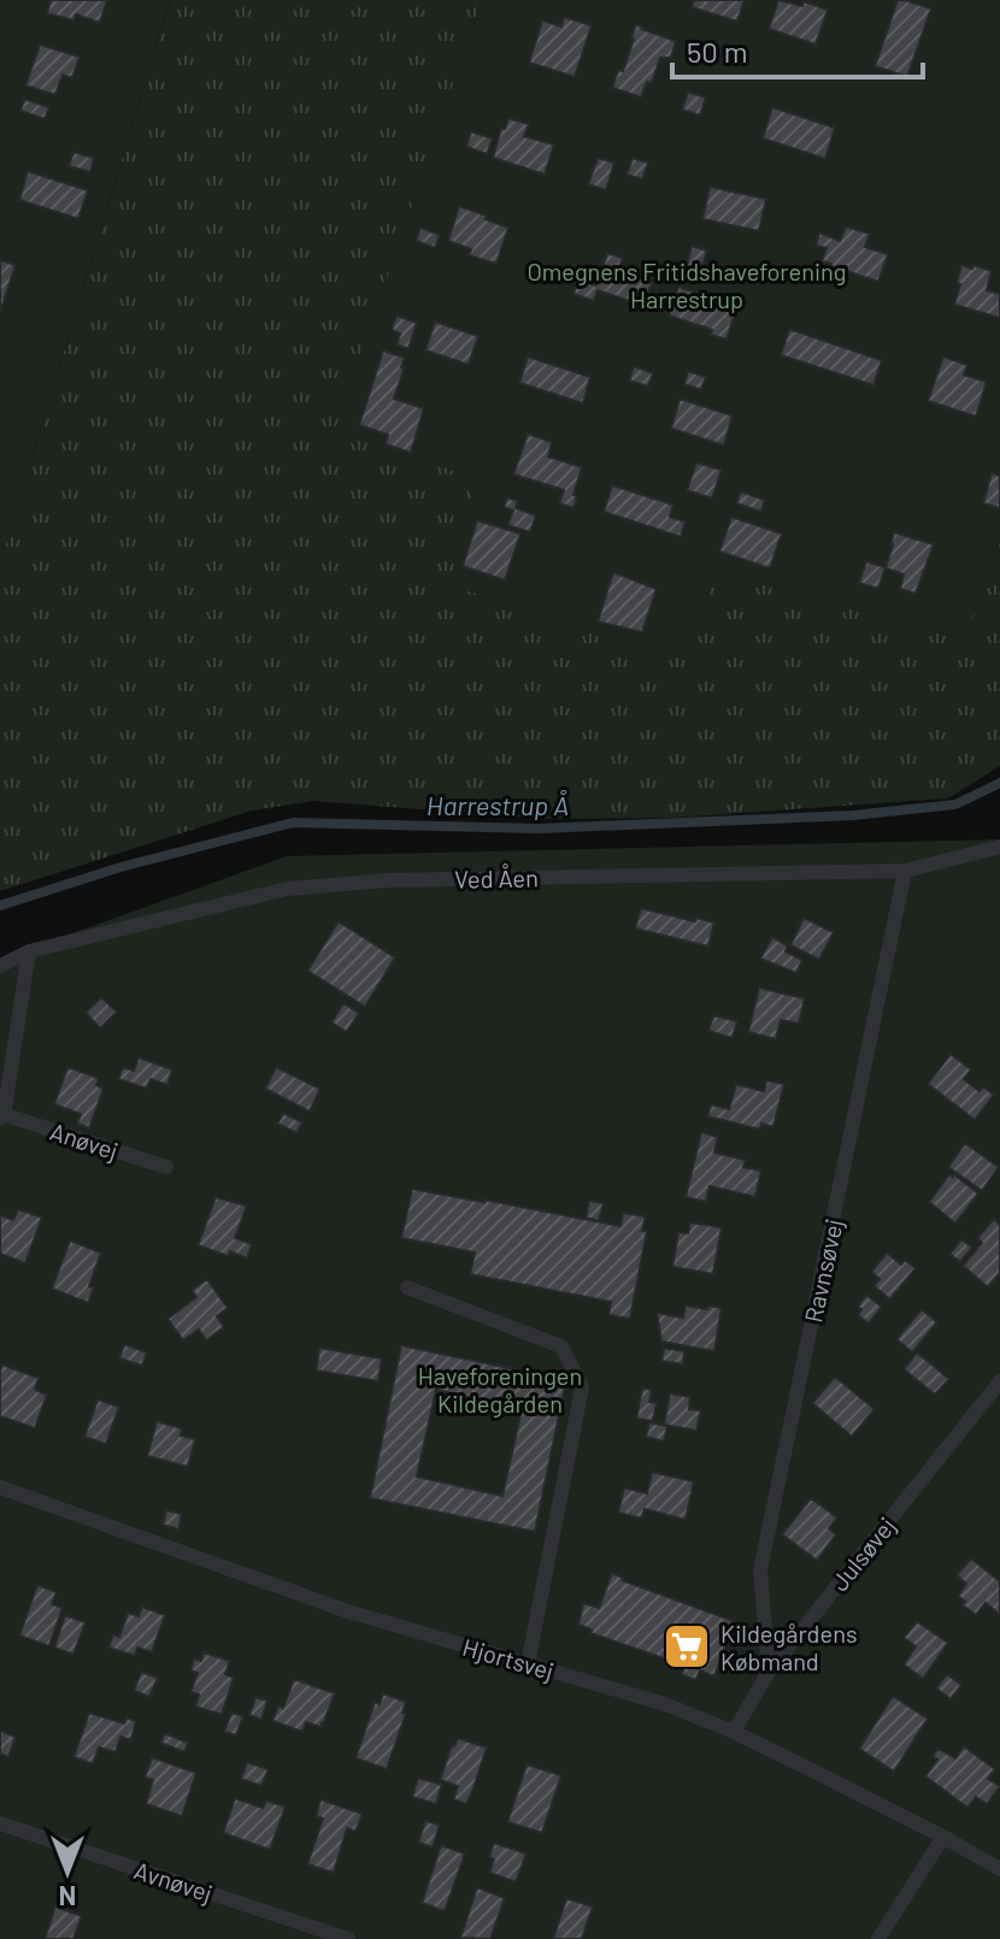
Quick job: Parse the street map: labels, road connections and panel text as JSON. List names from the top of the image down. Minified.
{"streets":{"lane":["Ved Åen","Anøvej","Ravnsøvej","Julsøvej","Hjortsvej","Avnøvej"]},"crossings":[["Ved Åen","Anøvej"],["Ved Åen","Ravnsøvej"],["Ravnsøvej","Julsøvej"],["Julsøvej","Hjortsvej"]],"water":["Harrestrup Å"],"parks":["Omegnens Fritidshaveforening Harrestrup","Haveforeningen Kildegården"],"places":{"supermarket":["Kildegårdens Købmand"]},"scale_bar":"50 m","north":"bottom"}
